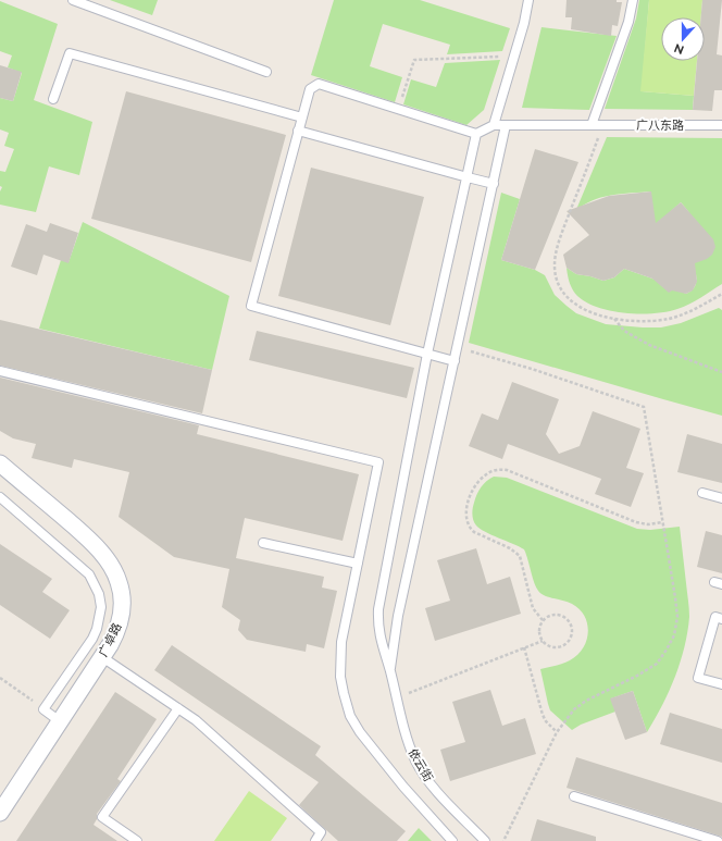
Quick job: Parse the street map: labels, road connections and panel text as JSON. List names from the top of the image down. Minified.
{"streets":{"street":["广卓路"],"lane":["广八东路","依云街"]},"north":"bottom"}
